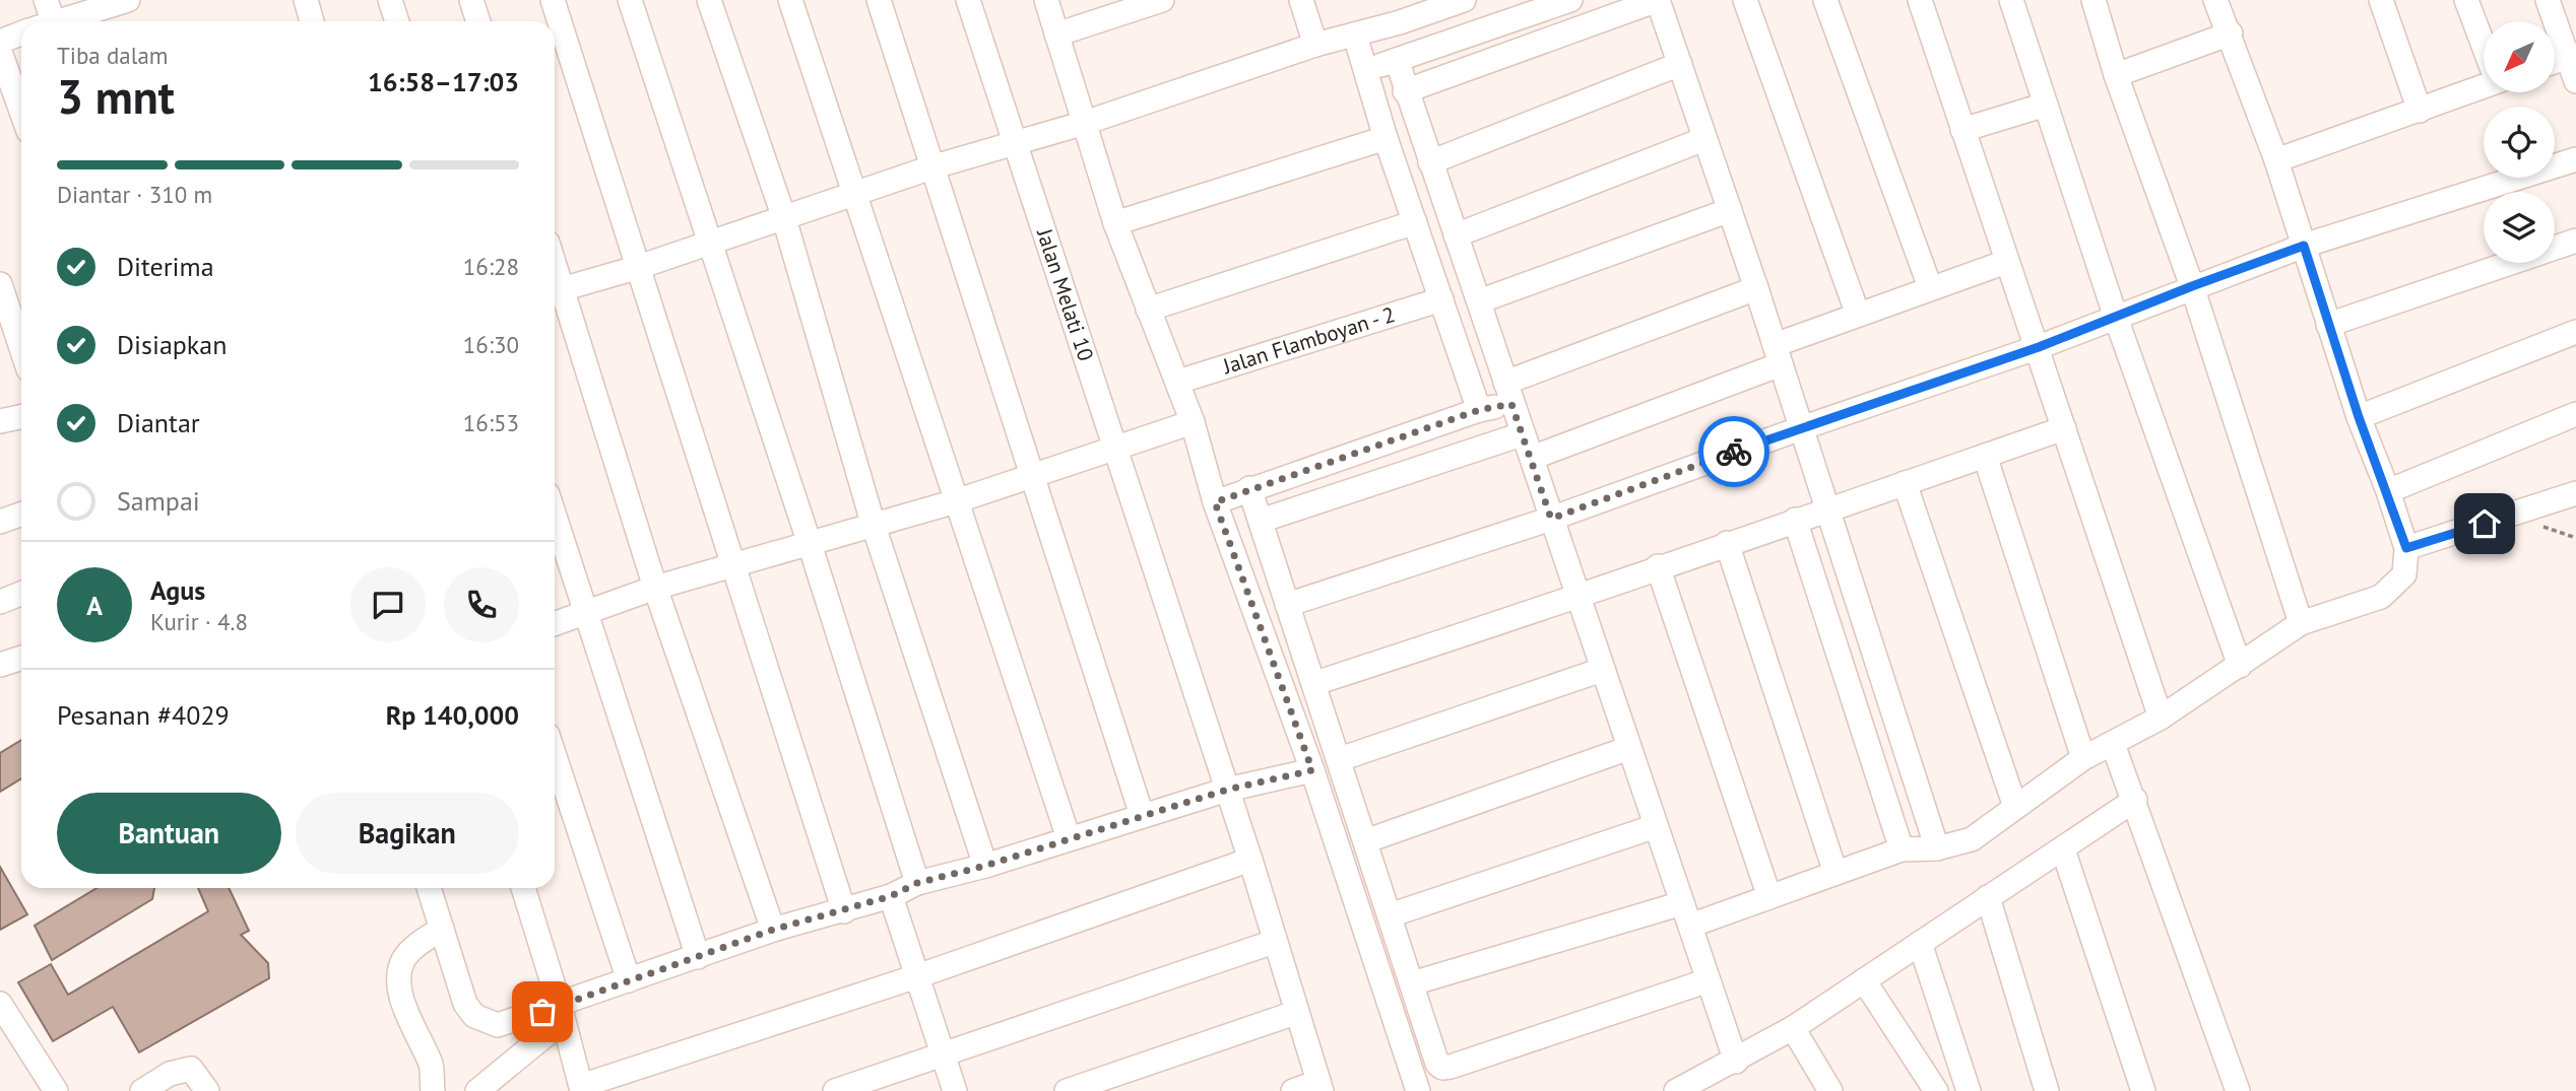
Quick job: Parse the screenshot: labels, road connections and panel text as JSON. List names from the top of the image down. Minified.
{"streets":{"street":["Jalan Melati 10","Jalan Flamboyan - 2"]},"north":"bottom left","page":{"heading":["3 mnt","Tiba dalam","16:58–17:03"],"panel":["Agus","Kurir · 4.8","Pesanan #4029","Rp 140,000"],"bar":"Diantar · 310 m","list":[["Diterima","16:28"],["Disiapkan","16:30"],["Diantar","16:53"],"Sampai"],"round":"A","buttons":["Bantuan","Bagikan"]}}
